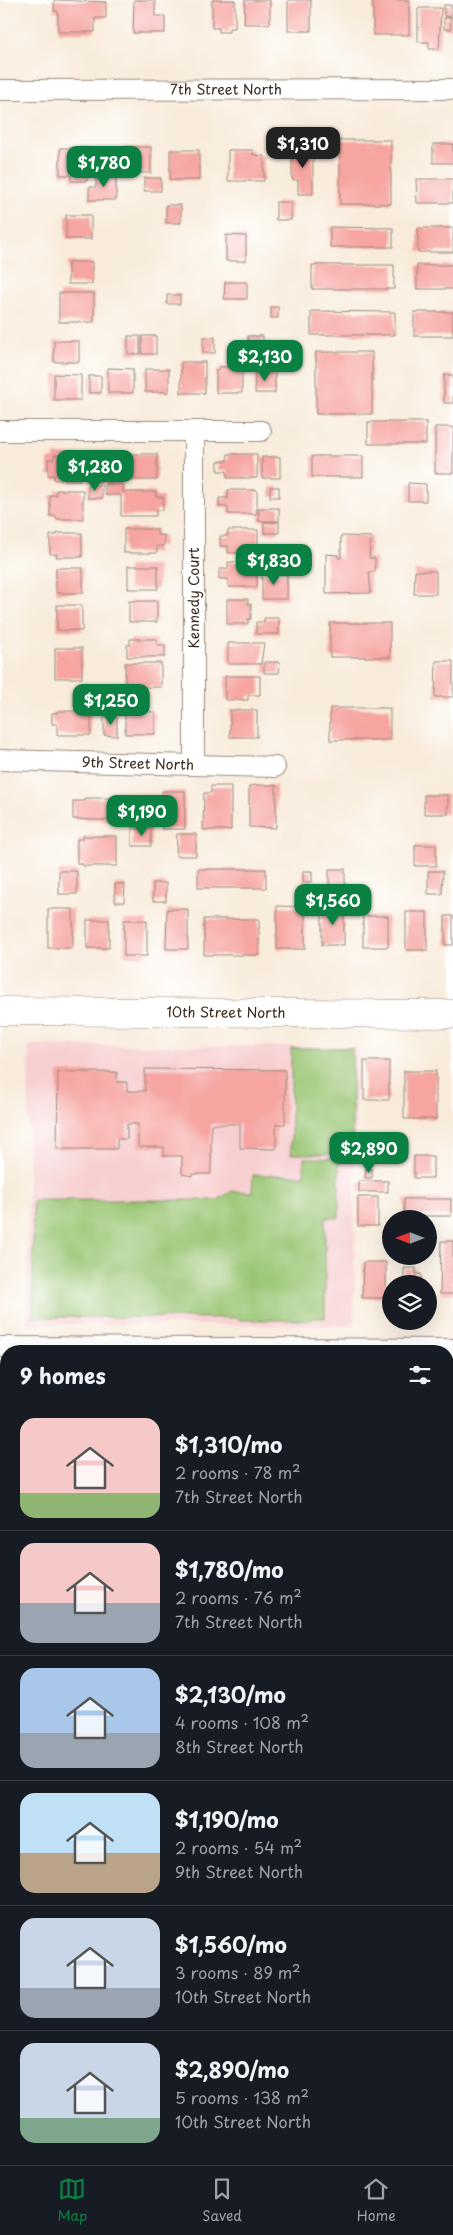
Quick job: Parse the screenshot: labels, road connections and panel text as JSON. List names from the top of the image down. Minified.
{"streets":{"main road":["10th Street North"],"street":["7th Street North","Kennedy Court","9th Street North"]},"crossings":[["Kennedy Court","9th Street North"]],"north":"left","page":{"price":["$1,310","$1,780","$2,130","$1,280","$1,830","$1,250","$1,190","$1,560","$2,890"],"heading":"9 homes","list":[{"name":"$1,310/mo","note":"2 rooms · 78 m² · 7th Street North"},{"name":"$1,780/mo","note":"2 rooms · 76 m² · 7th Street North"},{"name":"$2,130/mo","note":"4 rooms · 108 m² · 8th Street North"},{"name":"$1,190/mo","note":"2 rooms · 54 m² · 9th Street North"},{"name":"$1,560/mo","note":"3 rooms · 89 m² · 10th Street North"},{"name":"$2,890/mo","note":"5 rooms · 138 m² · 10th Street North"}],"tabs":["Map","Saved","Home"]}}
